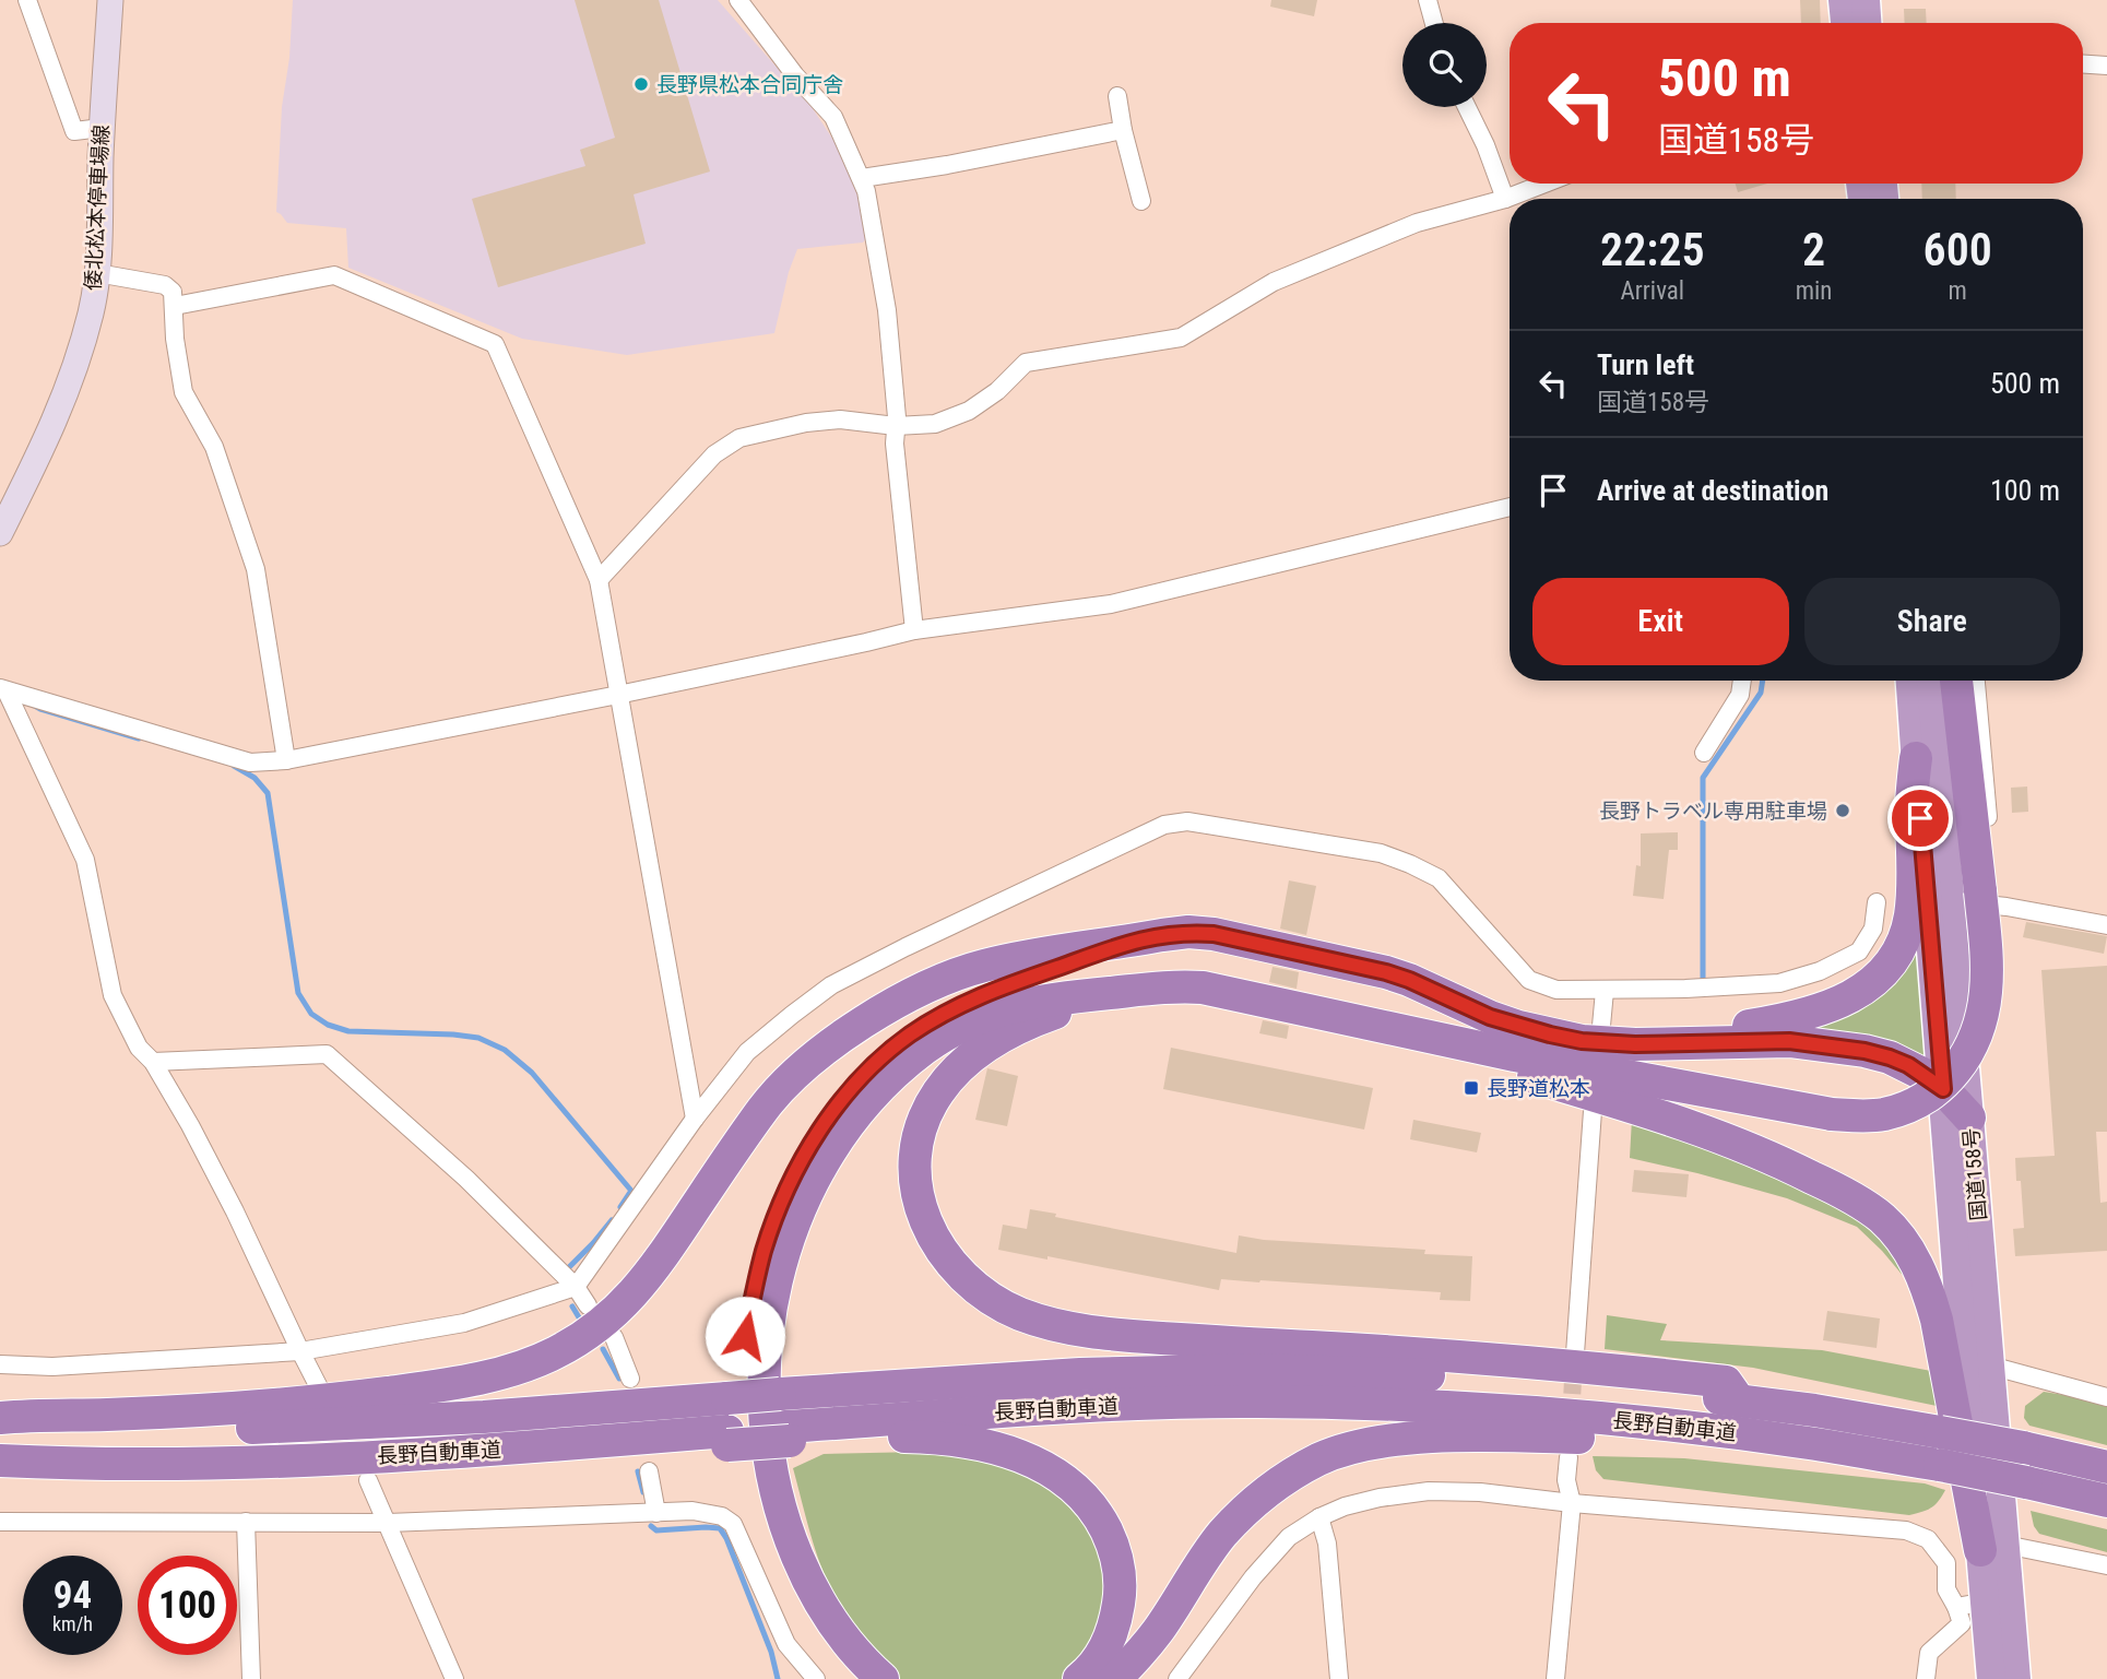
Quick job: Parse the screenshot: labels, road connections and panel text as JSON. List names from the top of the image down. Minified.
{"streets":{"highway":["国道158号","長野自動車道"],"main road":["倭北松本停車場線"]},"places":{"other":["長野県松本合同庁舎","長野トラベル専用駐車場"],"transit":["長野道松本"]},"page":{"turn":["500 m","国道158号"],"eta":["22:25","Arrival","2","min","600","m"],"list":[{"name":"Turn left","note":"国道158号","value":"500 m"},{"name":"Arrive at destination","value":"100 m"}],"buttons":["Exit","Share"],"speed":"94 km/h","limit":"100"}}
